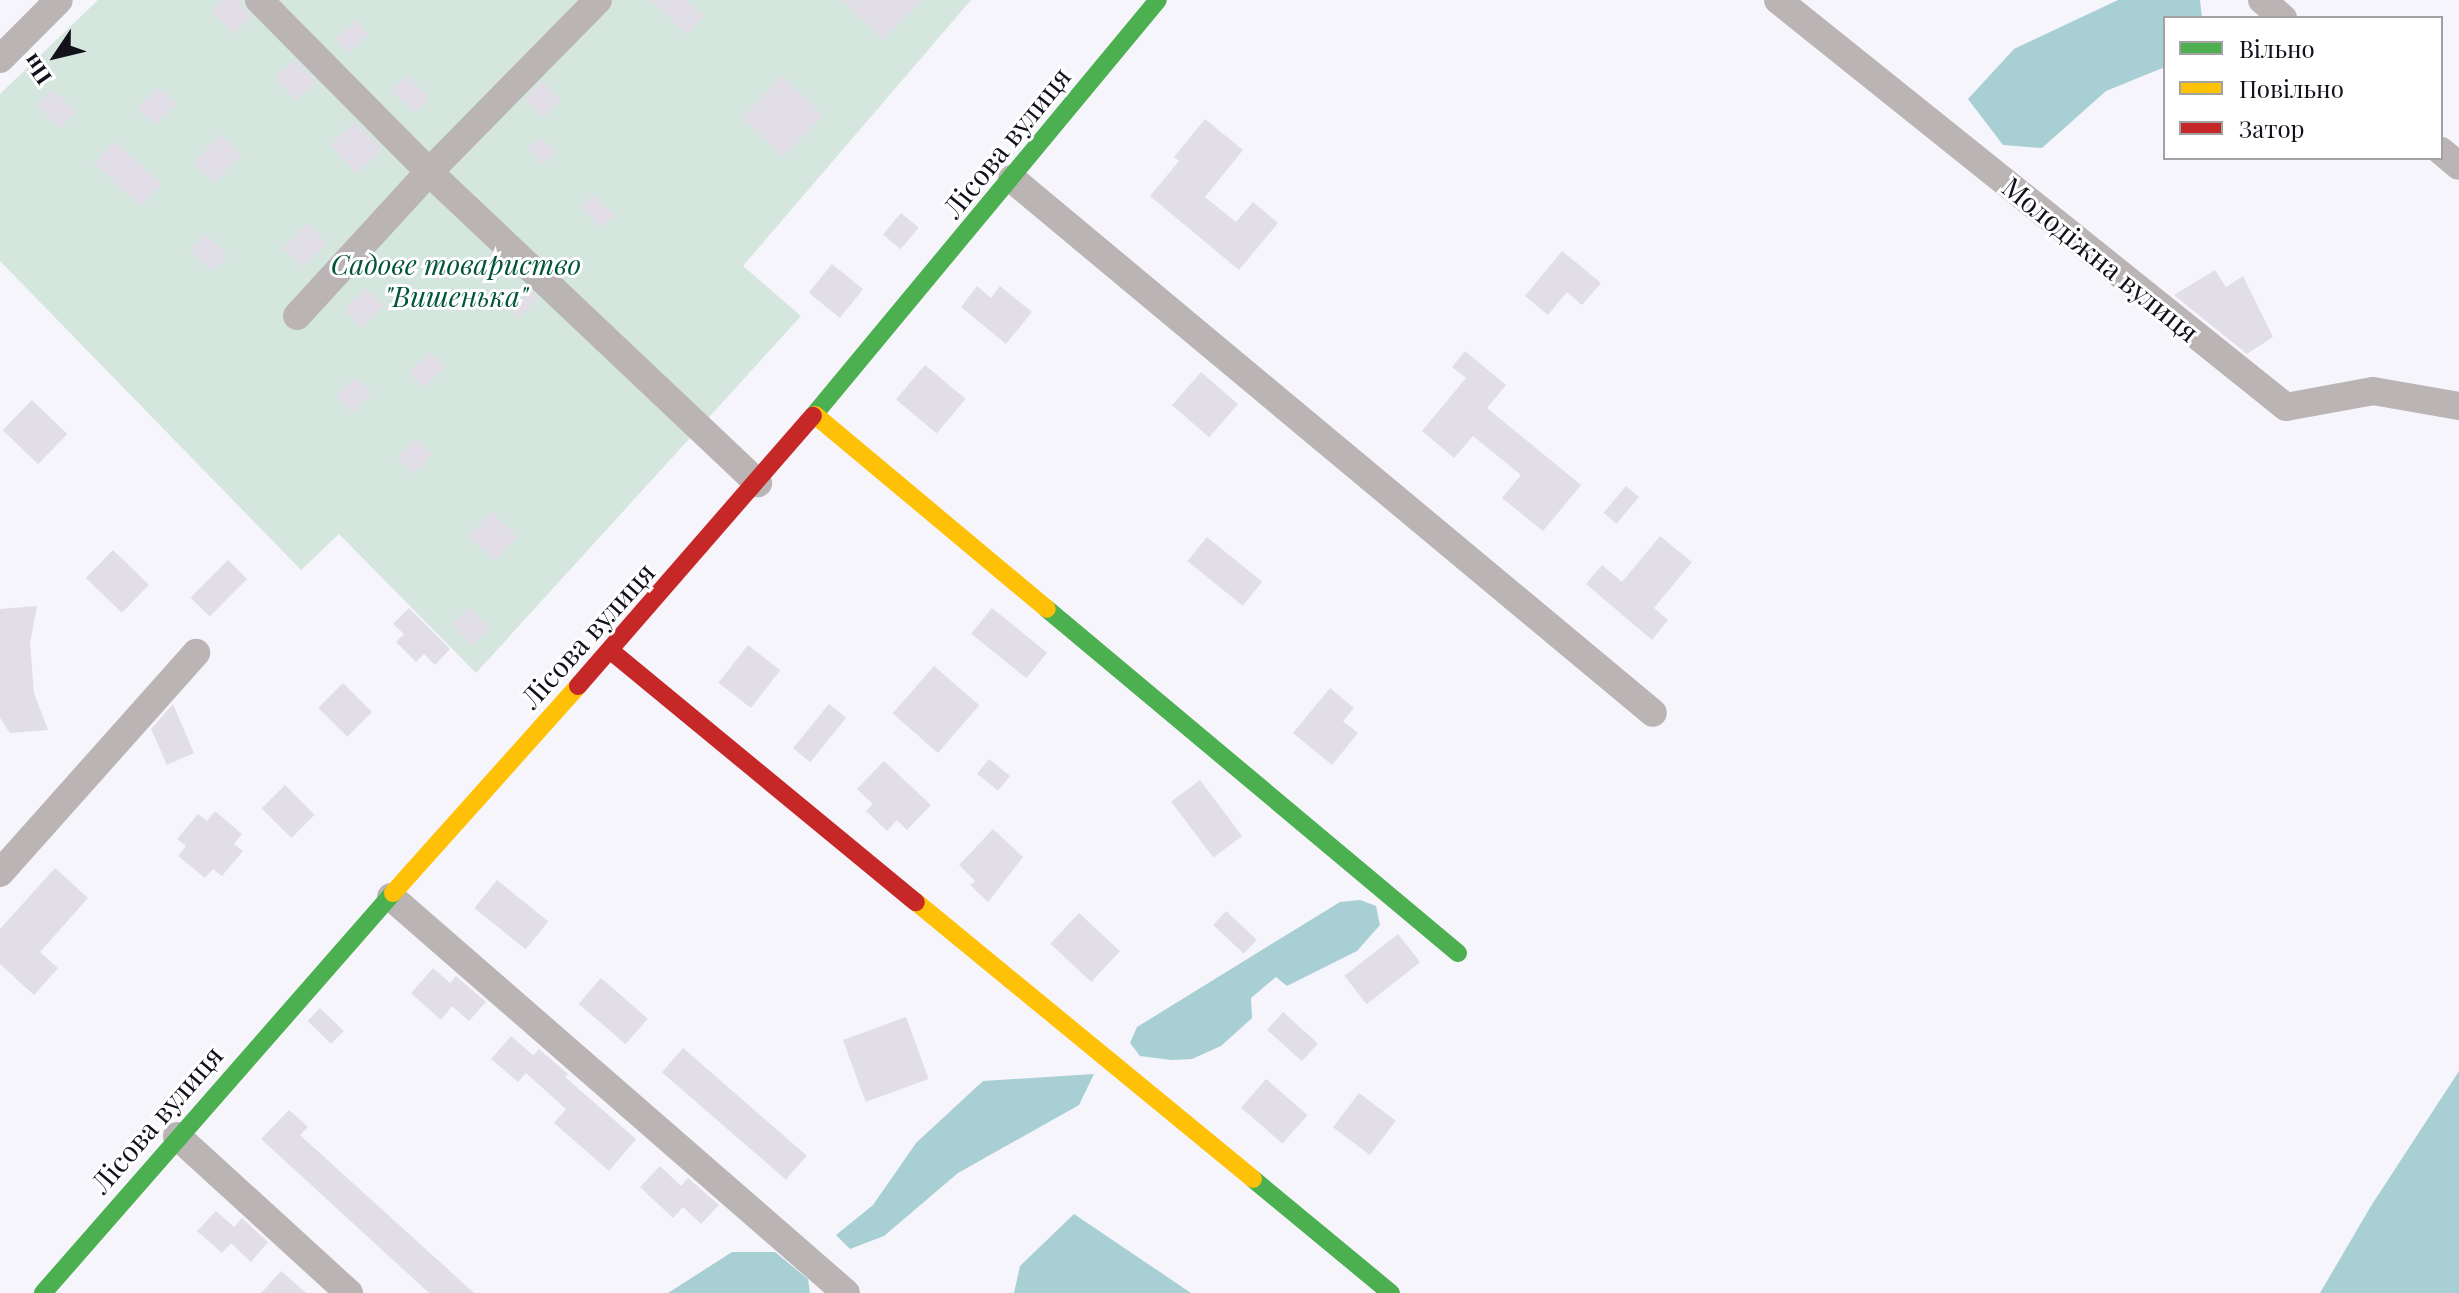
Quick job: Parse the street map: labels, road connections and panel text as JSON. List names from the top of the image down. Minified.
{"streets":{"street":["Лісова вулиця","Молодіжна вулиця"]},"parks":["Садове товариство \"Вишенька\""],"legend":["Вільно","Повільно","Затор"],"north":"bottom left"}
